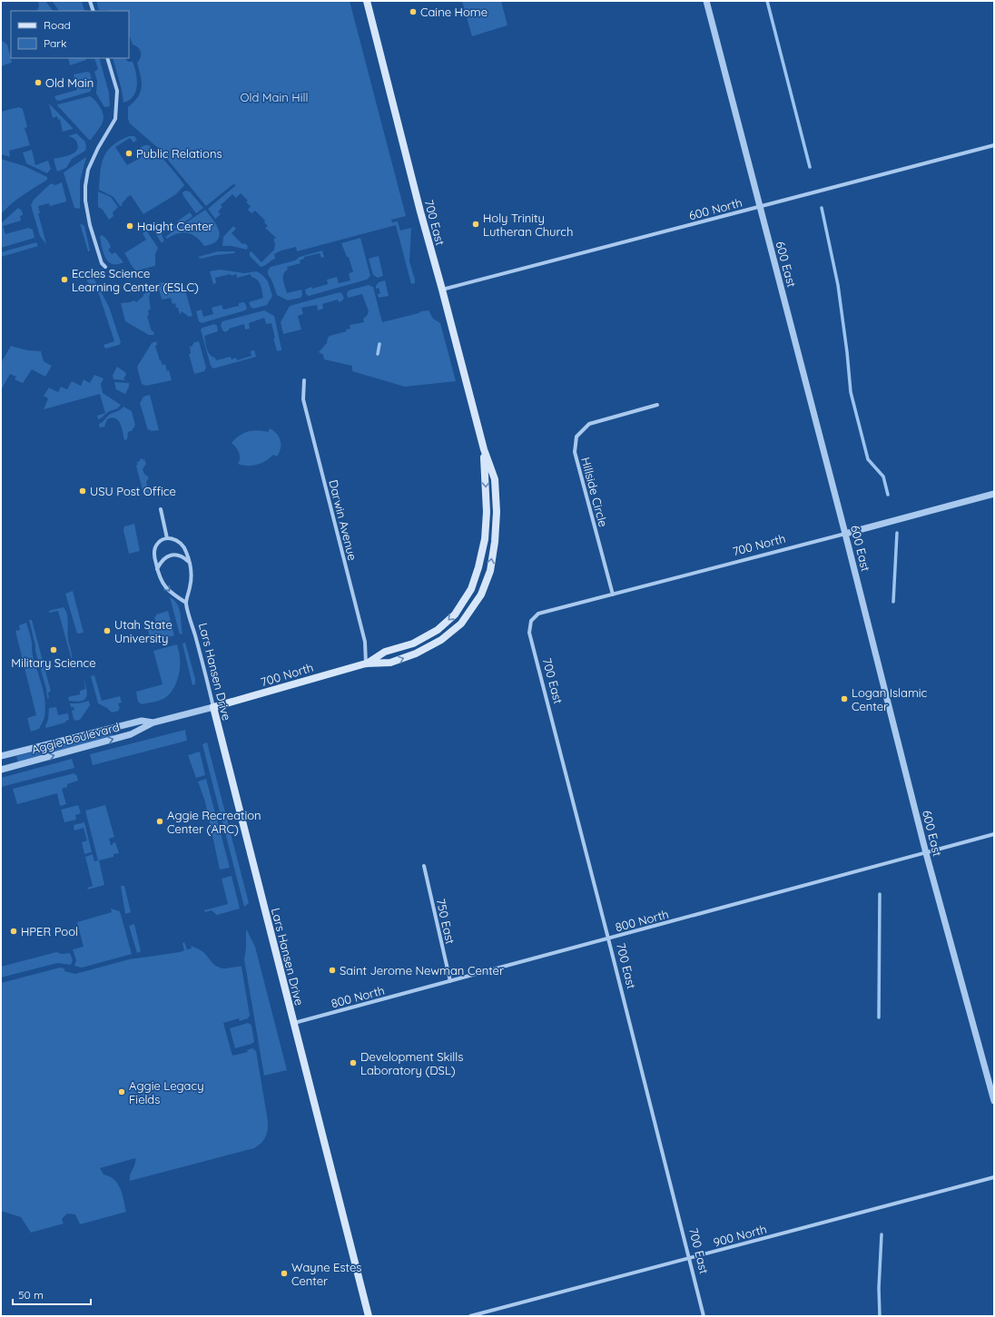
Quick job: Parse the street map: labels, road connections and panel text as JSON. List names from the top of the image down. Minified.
{"streets":{"main road":["700 East","700 North","Lars Hansen Drive"],"street":["600 North","600 East","Hillside Circle","Darwin Avenue","Aggie Boulevard","800 North","750 East","900 North"]},"crossings":[["600 North","700 East"],["600 North","600 East"],["700 East","700 North"],["700 East","800 North"],["700 East","900 North"],["600 East","700 North"],["600 East","800 North"],["Hillside Circle","700 North"],["Darwin Avenue","700 North"],["700 North","Lars Hansen Drive"],["700 North","Aggie Boulevard"],["Lars Hansen Drive","Aggie Boulevard"],["Lars Hansen Drive","800 North"],["800 North","750 East"]],"parks":["Old Main Hill"],"places":["Caine Home","Old Main","Public Relations","Holy Trinity Lutheran Church","Haight Center","Eccles Science Learning Center (ESLC)","USU Post Office","Utah State University","Military Science","Logan Islamic Center","Aggie Recreation Center (ARC)","HPER Pool","Saint Jerome Newman Center","Development Skills Laboratory (DSL)","Aggie Legacy Fields","Wayne Estes Center"],"legend":["Road","Park"],"scale_bar":"50 m"}
